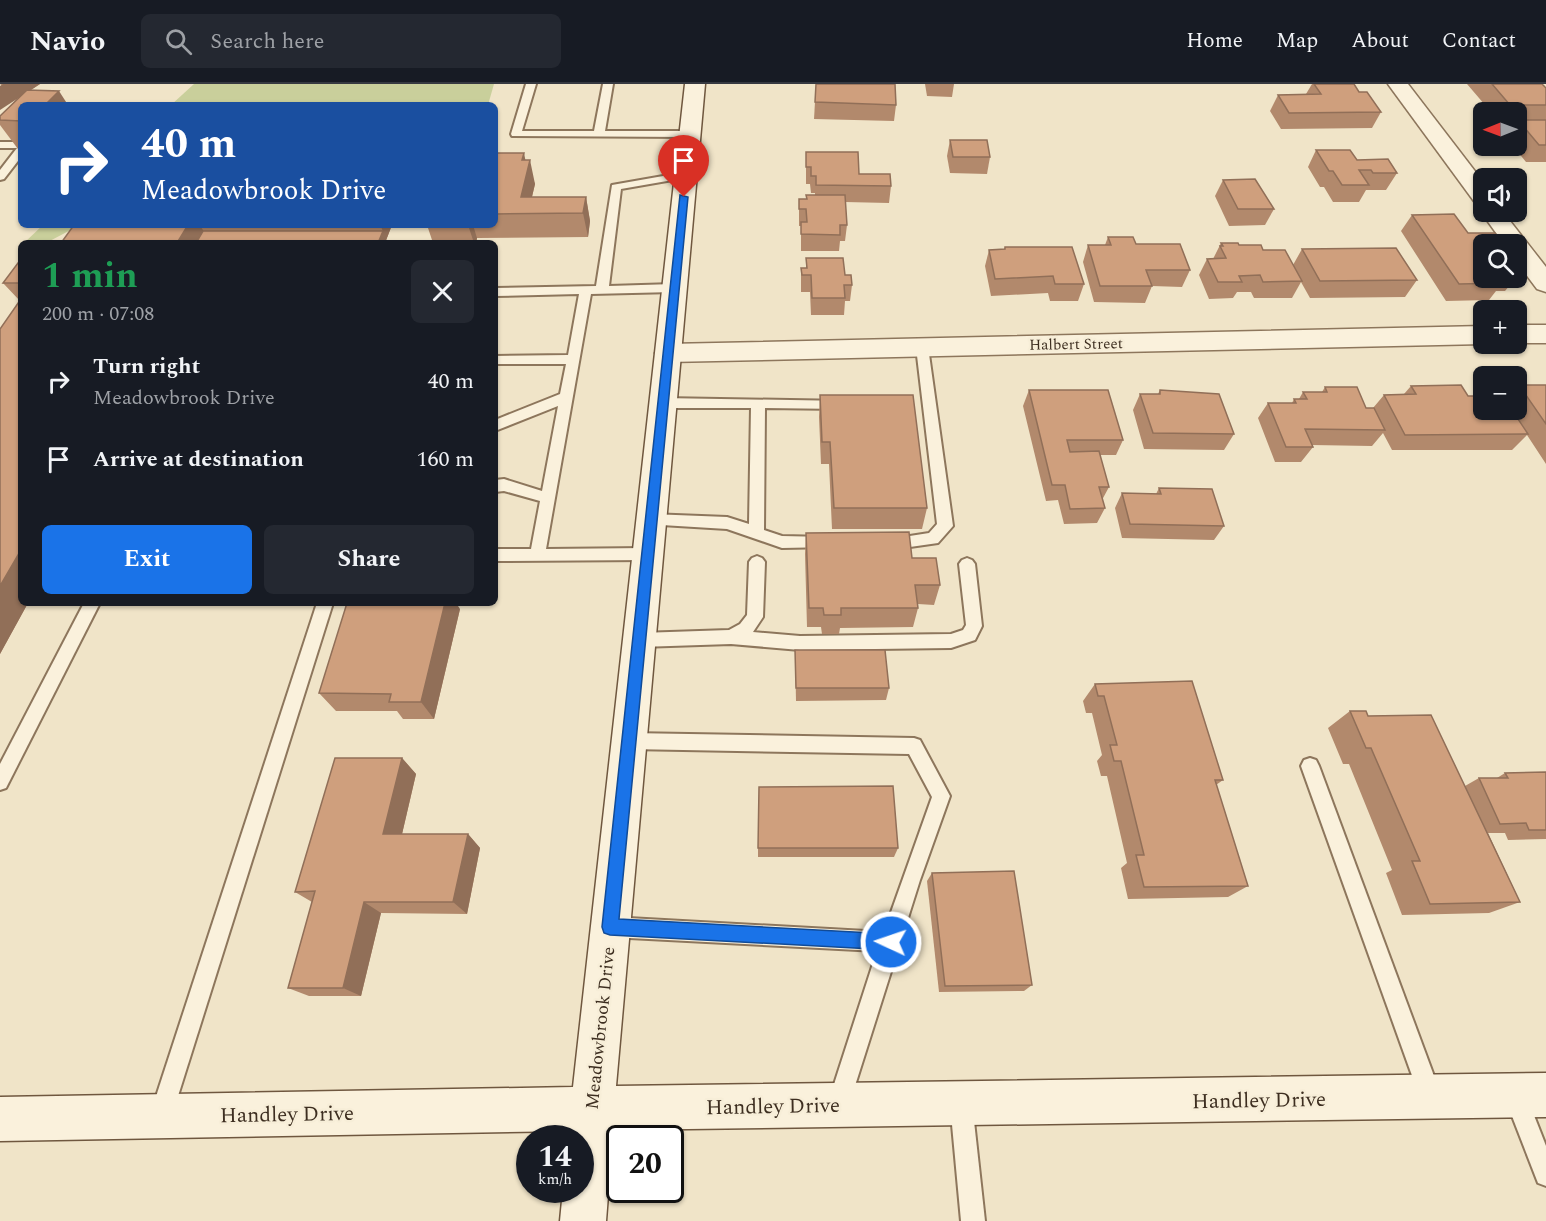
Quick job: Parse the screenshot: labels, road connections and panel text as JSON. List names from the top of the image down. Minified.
{"streets":{"street":["Halbert Street","Meadowbrook Drive","Handley Drive"]},"crossings":[["Halbert Street","Meadowbrook Drive"],["Meadowbrook Drive","Handley Drive"]],"north":"left","page":{"header":"Navio","search":"Search here","nav":["Home","Map","About","Contact"],"map_buttons":["+","−"],"turn":["40 m","Meadowbrook Drive"],"heading":["1 min","200 m · 07:08"],"list":[{"name":"Turn right","note":"Meadowbrook Drive","value":"40 m"},{"name":"Arrive at destination","value":"160 m"}],"buttons":["Exit","Share"],"speed":"14 km/h","limit":"20"}}
